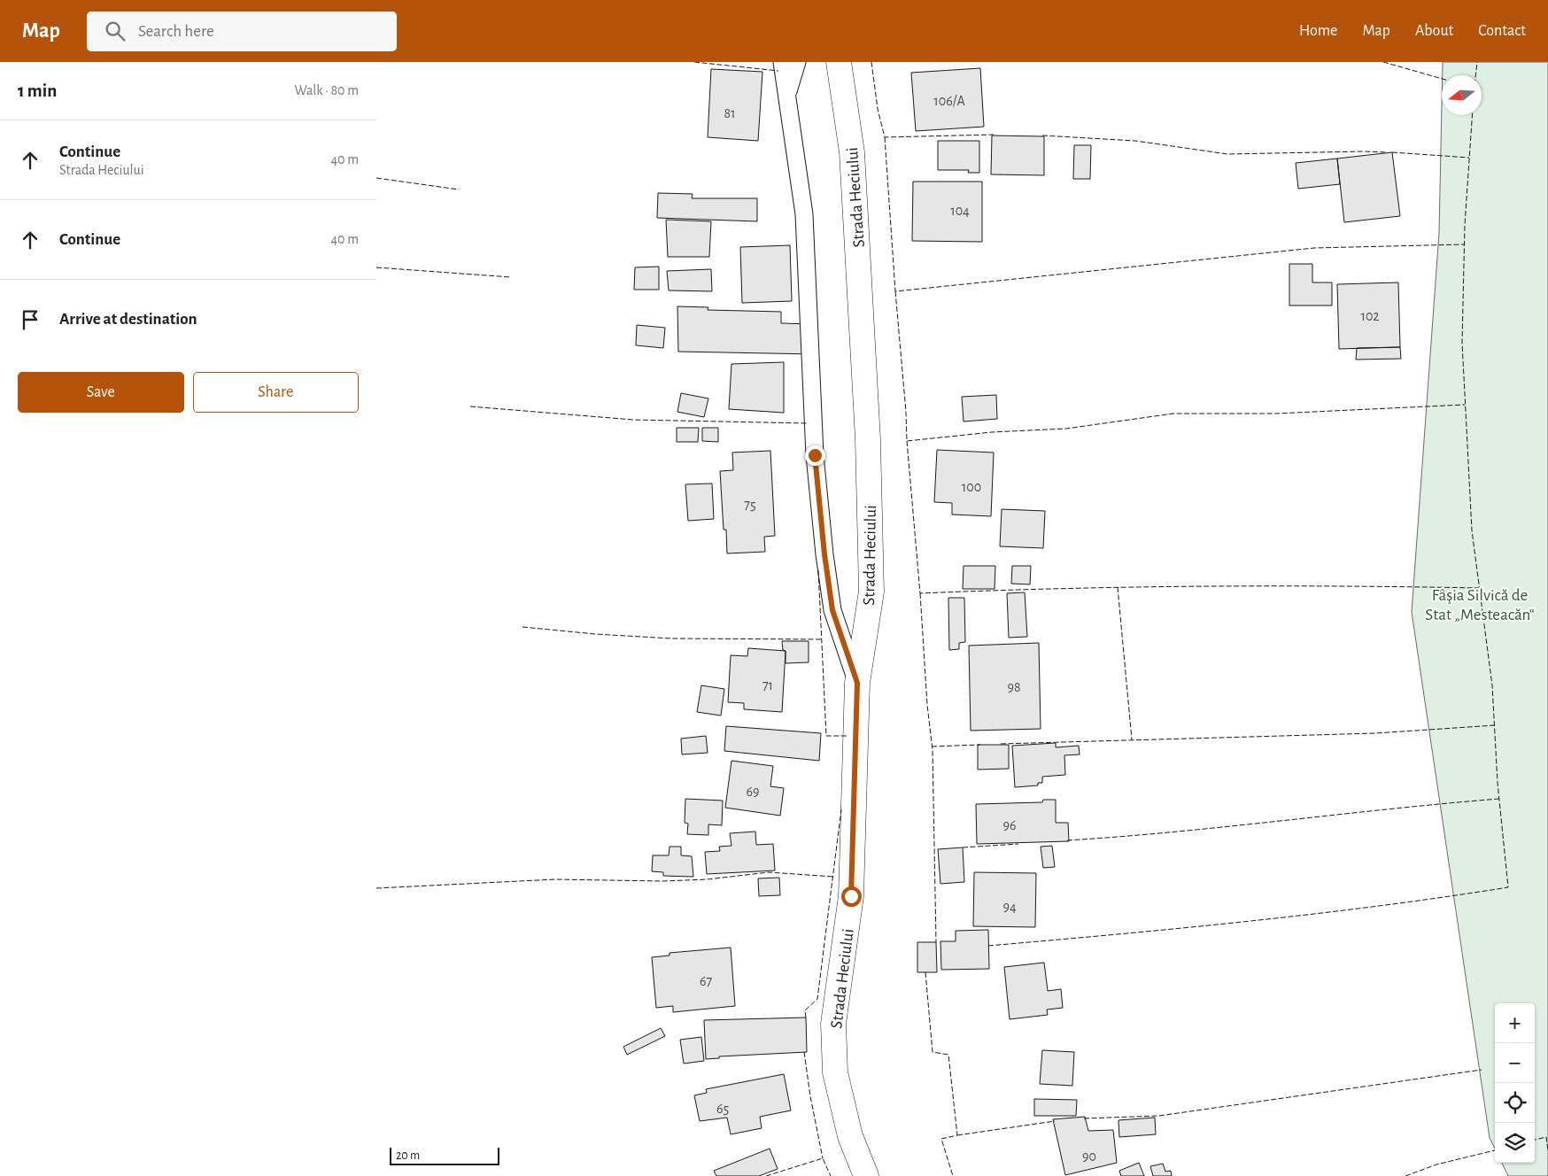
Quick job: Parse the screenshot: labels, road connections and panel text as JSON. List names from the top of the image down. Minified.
{"streets":{"street":["Strada Heciului"]},"parks":["Fâşia Silvică de Stat „Mesteacăn“"],"house_numbers":["106/A","81","104","102","100","75","71","98","69","96","94","67","65","90"],"scale_bar":"20 m","north":"left","page":{"header":"Map","search":"Search here","nav":["Home","Map","About","Contact"],"heading":["1 min","Walk · 80 m"],"list":[["Continue","Strada Heciului","40 m"],["Continue","40 m"],"Arrive at destination"],"buttons":["Save","Share"],"map_buttons":["+","−"],"scale":"20 m"}}
